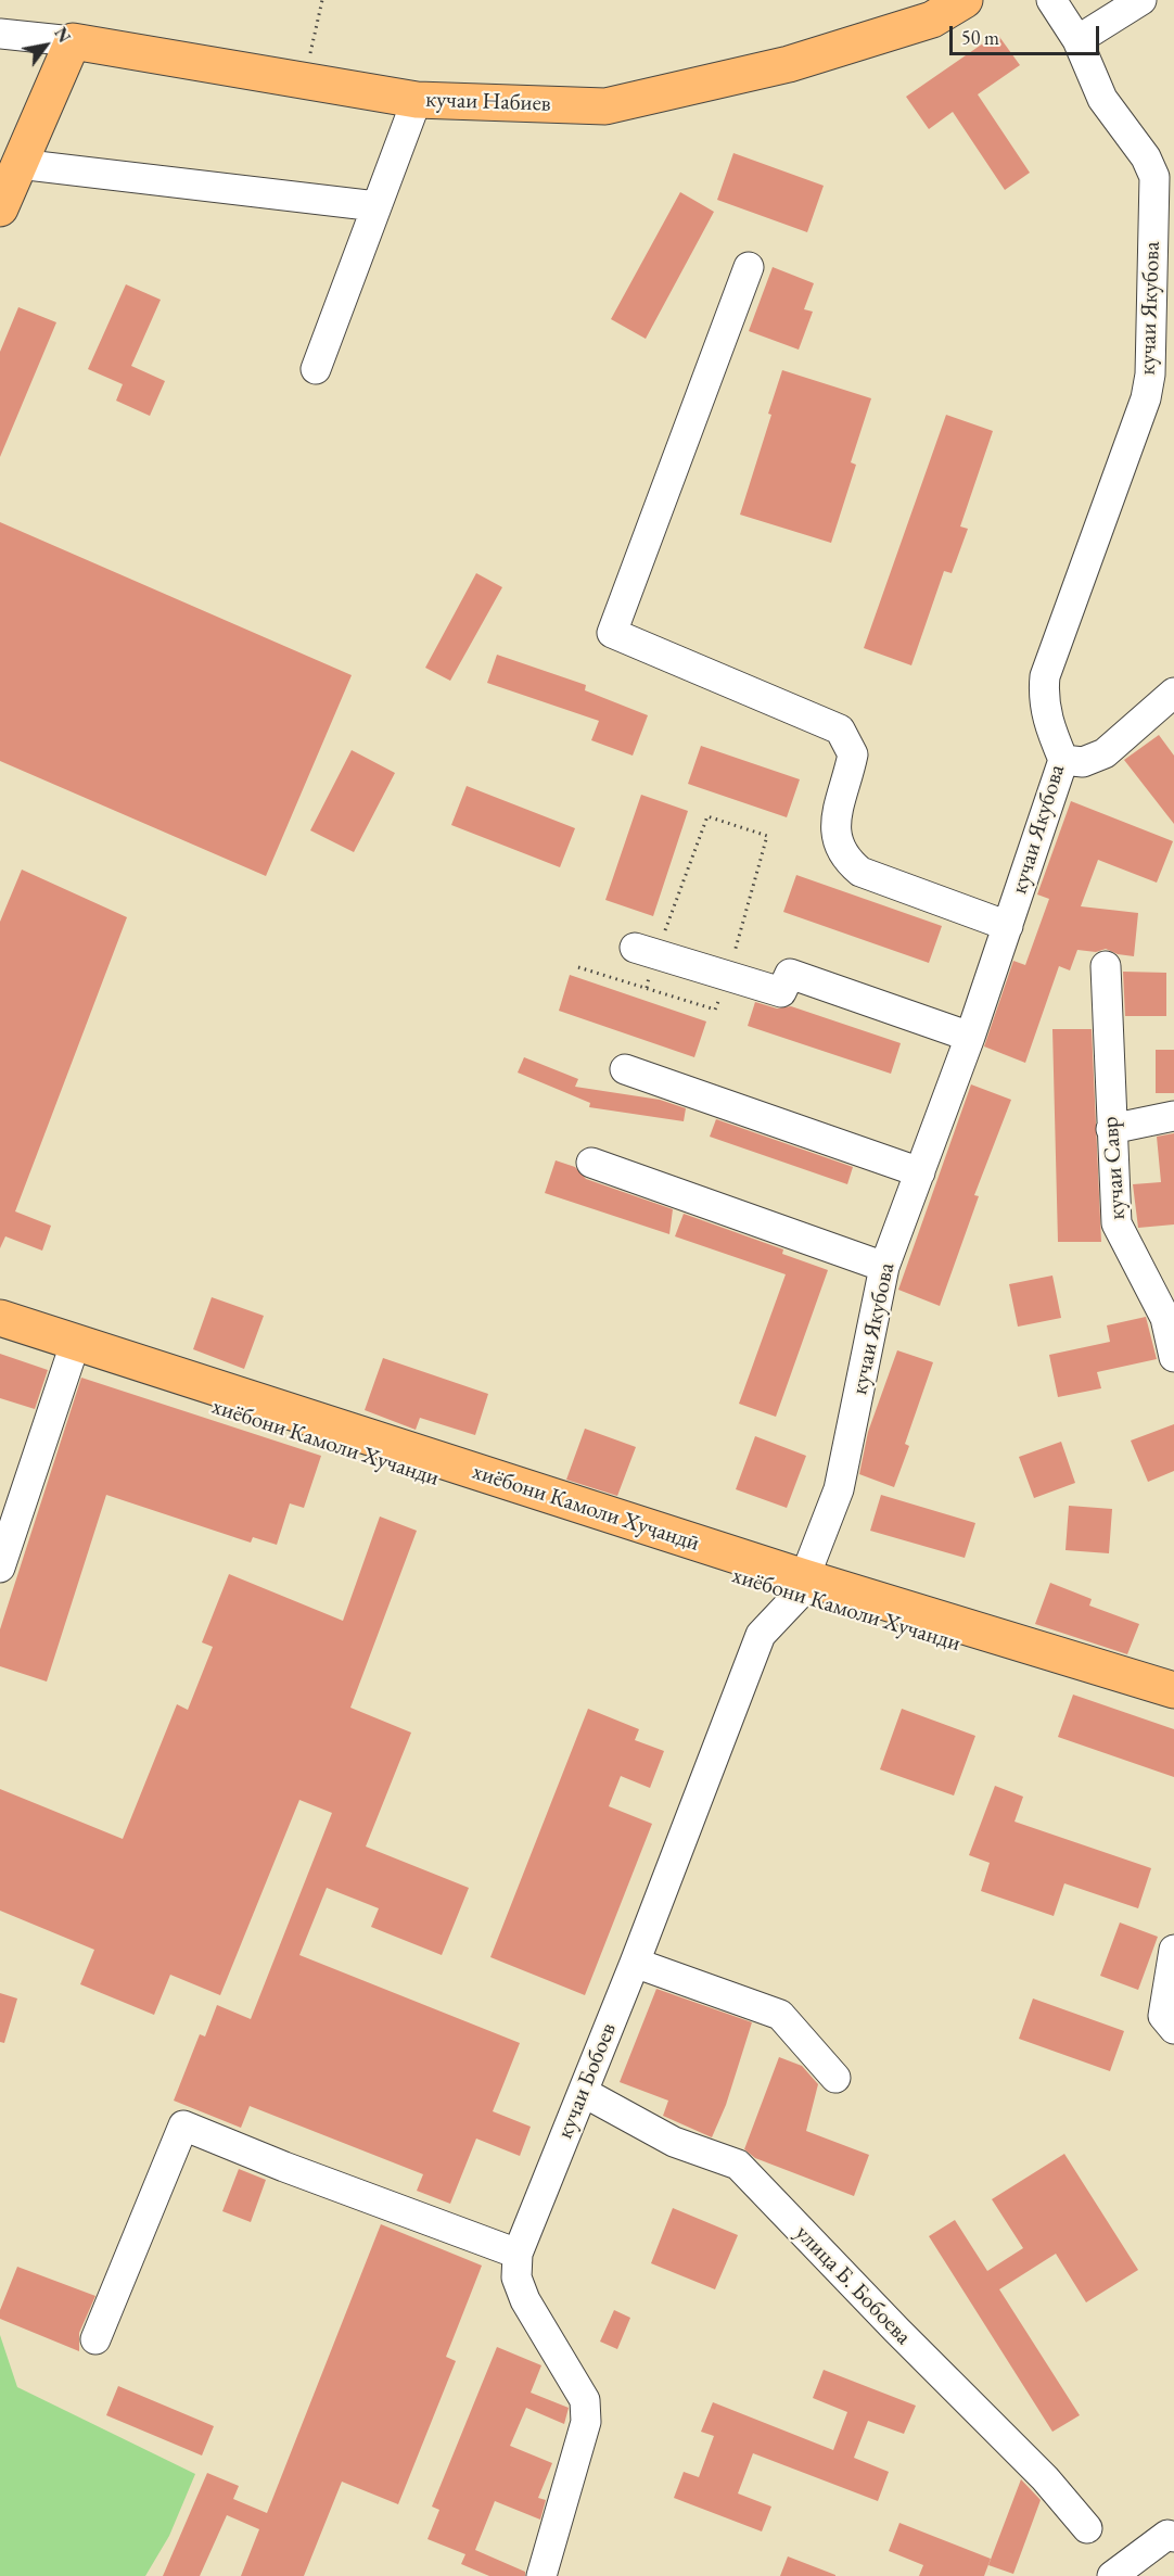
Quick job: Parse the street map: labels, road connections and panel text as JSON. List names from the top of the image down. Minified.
{"streets":{"main road":["кучаи Набиев","хиёбони Камоли Хучанди","хиёбони Камоли Хуҷандӣ"],"street":["кучаи Якубова","кучаи Савр","кучаи Бобоев","улица Б. Бобоева"]},"crossings":[["кучаи Якубова","хиёбони Камоли Хучанди"],["кучаи Якубова","хиёбони Камоли Хуҷандӣ"],["кучаи Якубова","кучаи Бобоев"],["хиёбони Камоли Хучанди","хиёбони Камоли Хуҷандӣ"],["хиёбони Камоли Хучанди","кучаи Бобоев"],["хиёбони Камоли Хуҷандӣ","кучаи Бобоев"],["кучаи Бобоев","улица Б. Бобоева"]],"scale_bar":"50 m","north":"top right"}
